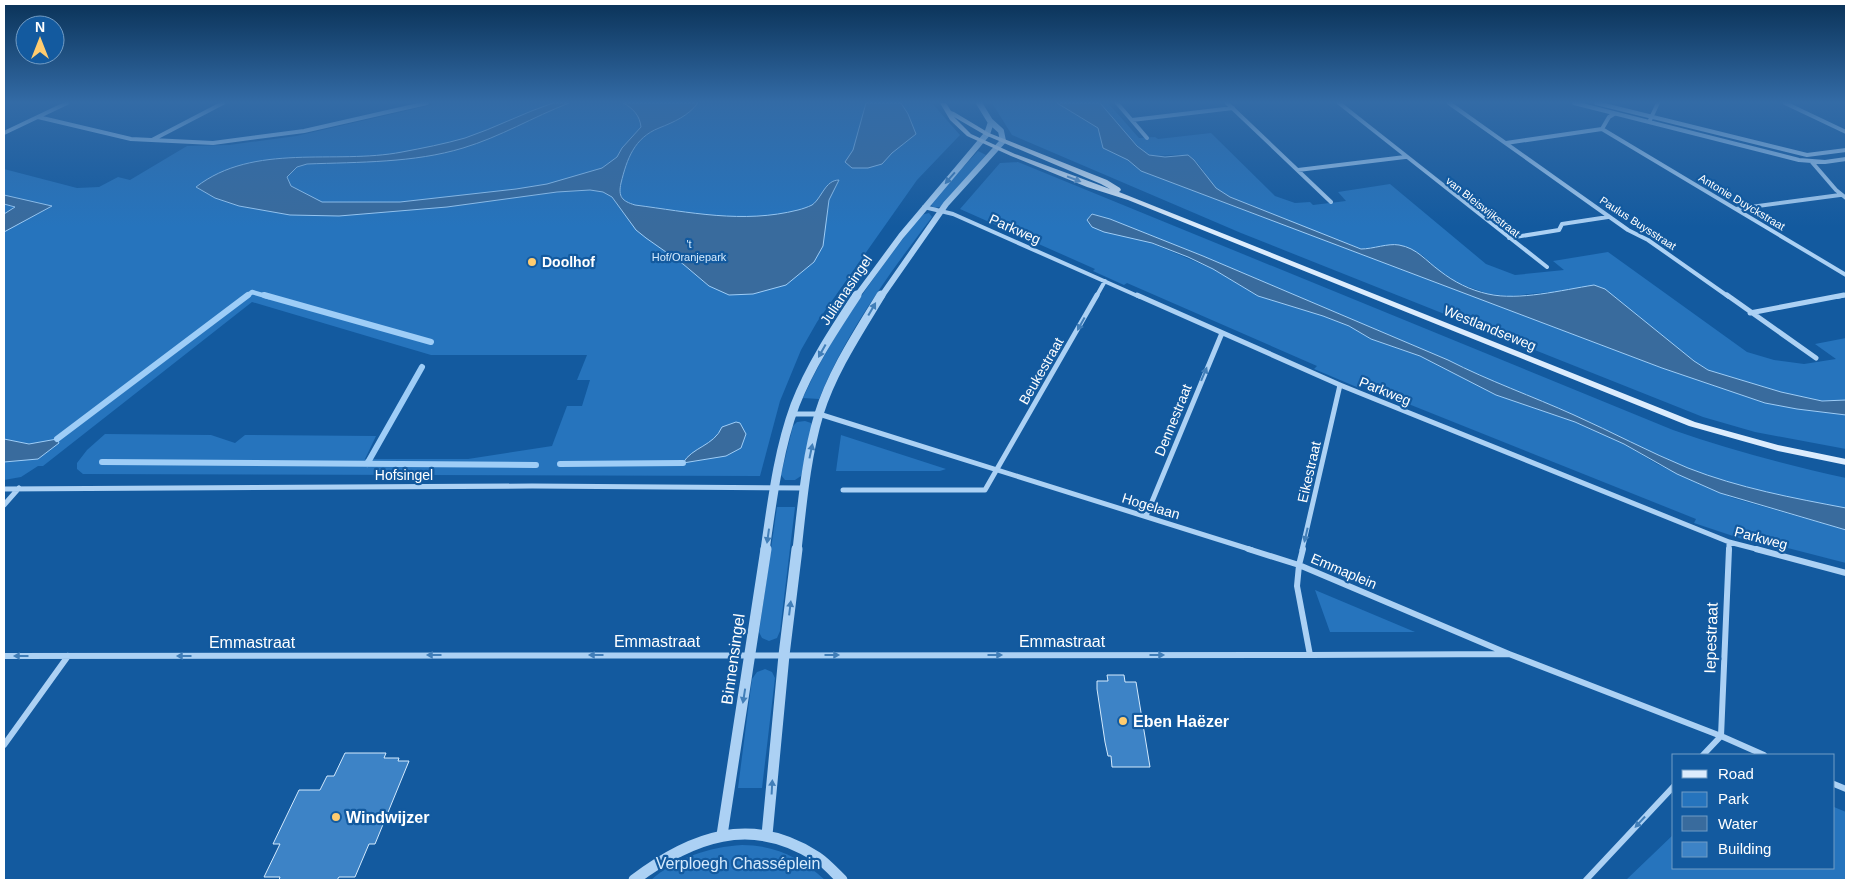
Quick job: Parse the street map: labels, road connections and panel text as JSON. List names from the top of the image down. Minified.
{"streets":{"main road":["Westlandseweg"],"street":["Antonie Duyckstraat","van Bleiswijkstraat","Paulus Buysstraat","Parkweg","Julianasingel","Beukestraat","Dennestraat","Eikestraat","Hofsingel","Hogelaan","Emmaplein","Iepestraat","Emmastraat","Binnensingel"]},"crossings":[["Parkweg","Julianasingel"],["Parkweg","Beukestraat"],["Parkweg","Dennestraat"],["Parkweg","Eikestraat"],["Parkweg","Iepestraat"],["Julianasingel","Hofsingel"],["Julianasingel","Hogelaan"],["Julianasingel","Binnensingel"],["Beukestraat","Hogelaan"],["Dennestraat","Hogelaan"],["Eikestraat","Hogelaan"],["Eikestraat","Emmaplein"],["Hofsingel","Binnensingel"],["Hogelaan","Emmaplein"],["Emmaplein","Iepestraat"],["Emmaplein","Emmastraat"],["Emmastraat","Binnensingel"]],"one_way":["Beukestraat","Dennestraat","Eikestraat"],"parks":["'t Hof/Oranjepark","Verploegh Chasséplein"],"places":["Doolhof","Eben Haëzer","Windwijzer"],"legend":["Road","Park","Water","Building"],"north":"top"}
